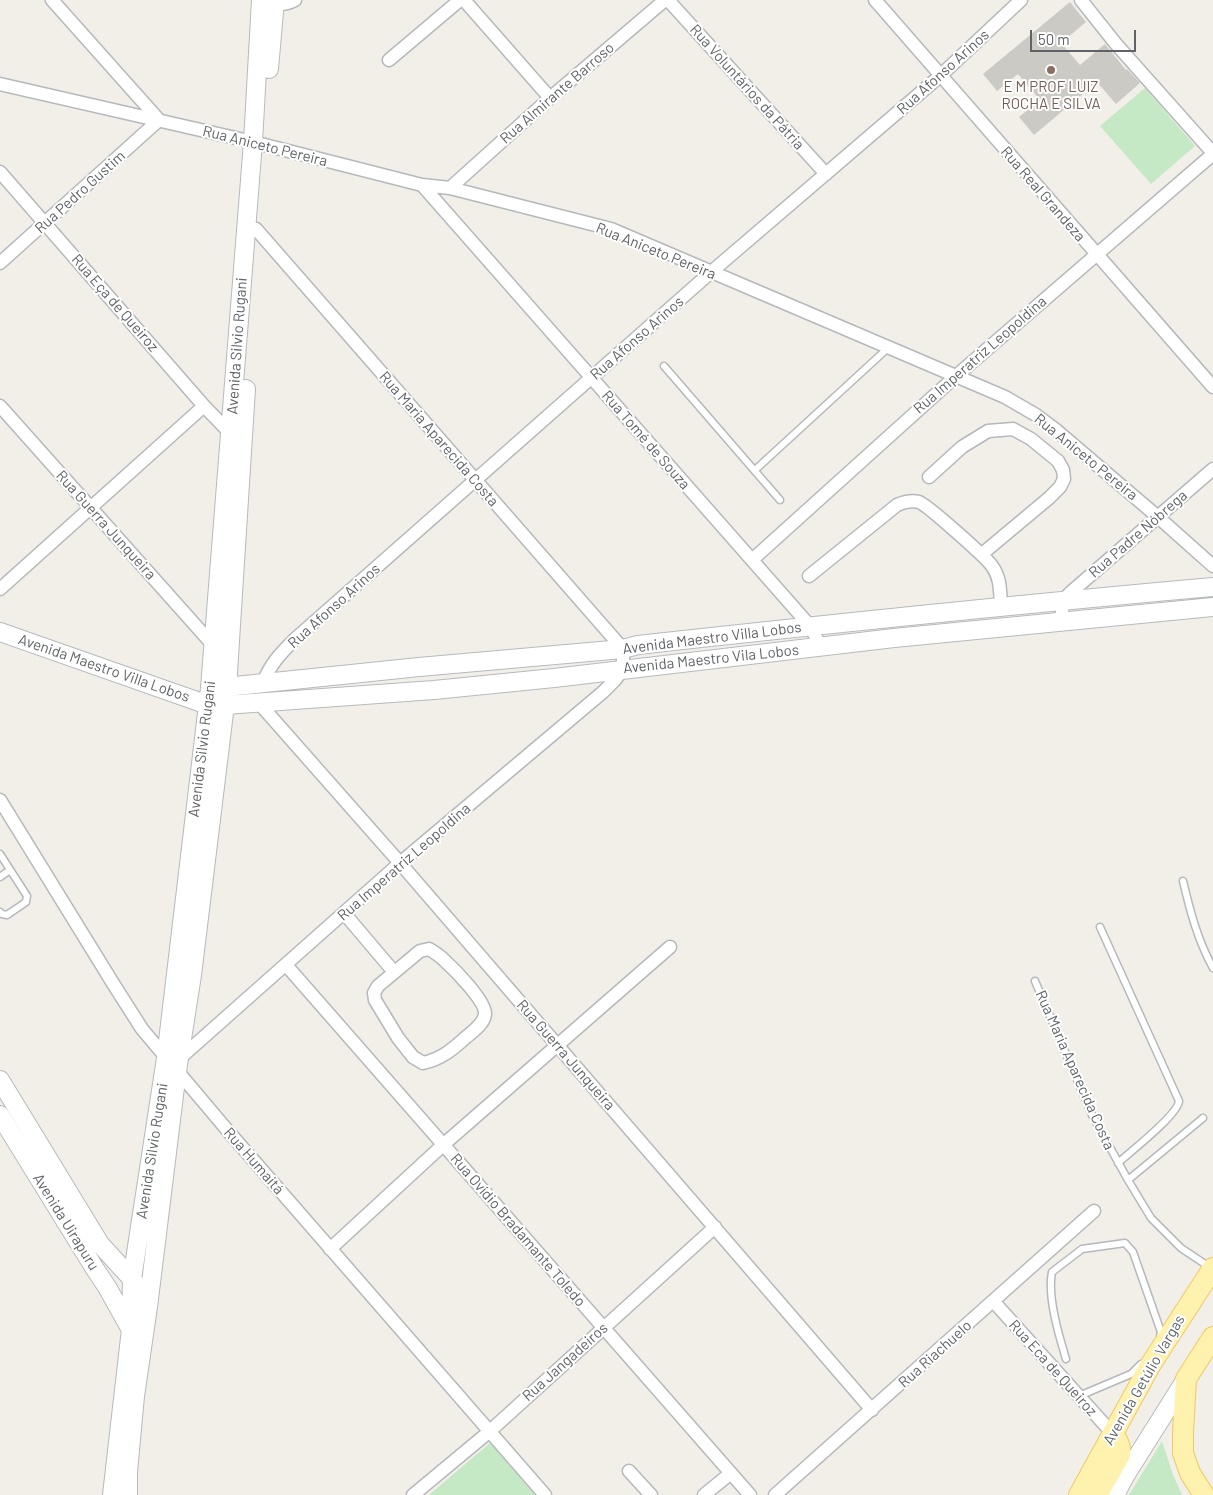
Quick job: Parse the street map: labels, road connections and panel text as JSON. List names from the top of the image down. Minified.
{"streets":{"main road":["Avenida Getúlio Vargas"],"street":["Rua Afonso Arinos","Rua Voluntários da Pátria","Rua Almirante Barroso","Rua Aniceto Pereira","Rua Pedro Gustim","Rua Real Grandeza","Rua Eça de Queiroz","Avenida Silvio Rugani","Rua Imperatriz Leopoldina","Rua Maria Aparecida Costa","Rua Tomé de Souza","Rua Guerra Junqueira","Rua Padre Nóbrega","Avenida Maestro Villa Lobos","Avenida Maestro Vila Lobos","Rua Humaitá","Avenida Uirapuru","Rua Ovídio Bradamante Toledo","Rua Riachuelo","Rua Jangadeiros","Rua Eca de Queiroz"]},"crossings":[["Rua Afonso Arinos","Rua Voluntários da Pátria"],["Rua Afonso Arinos","Rua Aniceto Pereira"],["Rua Afonso Arinos","Rua Real Grandeza"],["Rua Afonso Arinos","Rua Maria Aparecida Costa"],["Rua Afonso Arinos","Rua Tomé de Souza"],["Rua Afonso Arinos","Avenida Maestro Villa Lobos"],["Rua Voluntários da Pátria","Rua Almirante Barroso"],["Rua Almirante Barroso","Rua Aniceto Pereira"],["Rua Aniceto Pereira","Rua Pedro Gustim"],["Rua Aniceto Pereira","Avenida Silvio Rugani"],["Rua Aniceto Pereira","Rua Imperatriz Leopoldina"],["Rua Aniceto Pereira","Rua Tomé de Souza"],["Rua Aniceto Pereira","Rua Padre Nóbrega"],["Rua Pedro Gustim","Rua Eça de Queiroz"],["Rua Real Grandeza","Rua Imperatriz Leopoldina"],["Rua Eça de Queiroz","Avenida Silvio Rugani"],["Avenida Silvio Rugani","Rua Imperatriz Leopoldina"],["Avenida Silvio Rugani","Rua Maria Aparecida Costa"],["Avenida Silvio Rugani","Rua Guerra Junqueira"],["Avenida Silvio Rugani","Avenida Maestro Villa Lobos"],["Avenida Silvio Rugani","Avenida Maestro Vila Lobos"],["Avenida Silvio Rugani","Rua Humaitá"],["Avenida Silvio Rugani","Avenida Uirapuru"],["Rua Imperatriz Leopoldina","Rua Tomé de Souza"],["Rua Imperatriz Leopoldina","Rua Guerra Junqueira"],["Rua Imperatriz Leopoldina","Avenida Maestro Vila Lobos"],["Rua Imperatriz Leopoldina","Rua Humaitá"],["Rua Imperatriz Leopoldina","Rua Ovídio Bradamante Toledo"],["Rua Maria Aparecida Costa","Avenida Maestro Villa Lobos"],["Rua Maria Aparecida Costa","Avenida Getúlio Vargas"],["Rua Tomé de Souza","Avenida Maestro Villa Lobos"],["Rua Tomé de Souza","Avenida Maestro Vila Lobos"],["Rua Guerra Junqueira","Avenida Maestro Vila Lobos"],["Rua Guerra Junqueira","Rua Riachuelo"],["Rua Guerra Junqueira","Rua Jangadeiros"],["Rua Padre Nóbrega","Avenida Maestro Villa Lobos"],["Avenida Maestro Villa Lobos","Avenida Maestro Vila Lobos"],["Rua Humaitá","Rua Jangadeiros"],["Rua Ovídio Bradamante Toledo","Rua Jangadeiros"],["Rua Riachuelo","Rua Eca de Queiroz"],["Rua Eca de Queiroz","Avenida Getúlio Vargas"]],"places":["E M PROF LUIZ ROCHA E SILVA"],"scale_bar":"50 m"}
